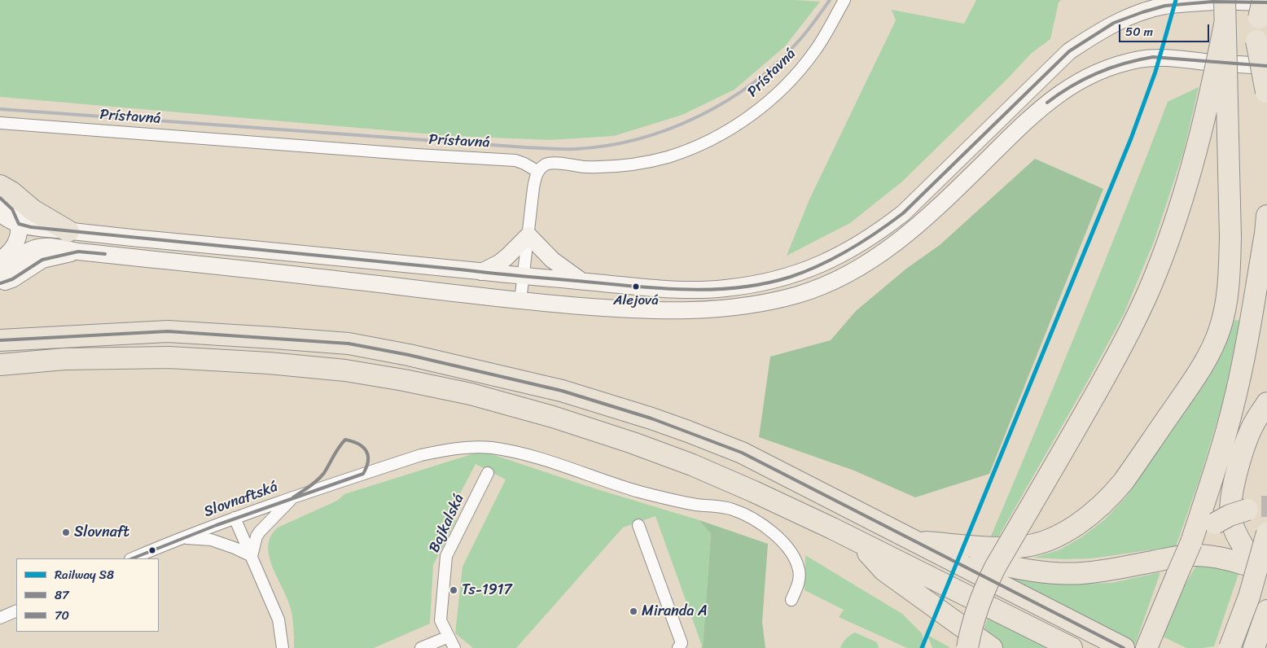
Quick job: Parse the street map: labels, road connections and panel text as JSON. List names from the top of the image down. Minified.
{"streets":{"street":["Prístavná","Slovnaftská","Bajkalská"]},"places":["Alejová","Slovnaft","Ts-1917","Miranda A"],"lines":["rail line S8","transit line 87","transit line 70"],"legend":["Railway S8","87","70"],"scale_bar":"50 m"}
